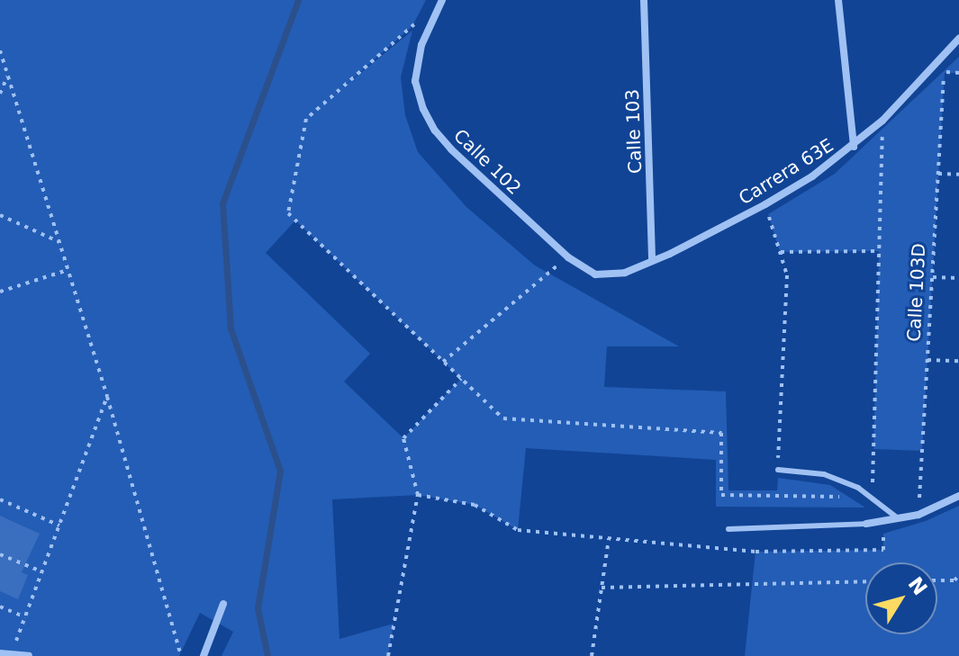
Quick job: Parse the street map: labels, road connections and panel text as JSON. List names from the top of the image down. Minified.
{"streets":{"street":["Calle 103","Calle 102","Carrera 63E"],"path":["Calle 103D"]},"crossings":[["Calle 103","Carrera 63E"],["Calle 102","Carrera 63E"]],"north":"top right"}
